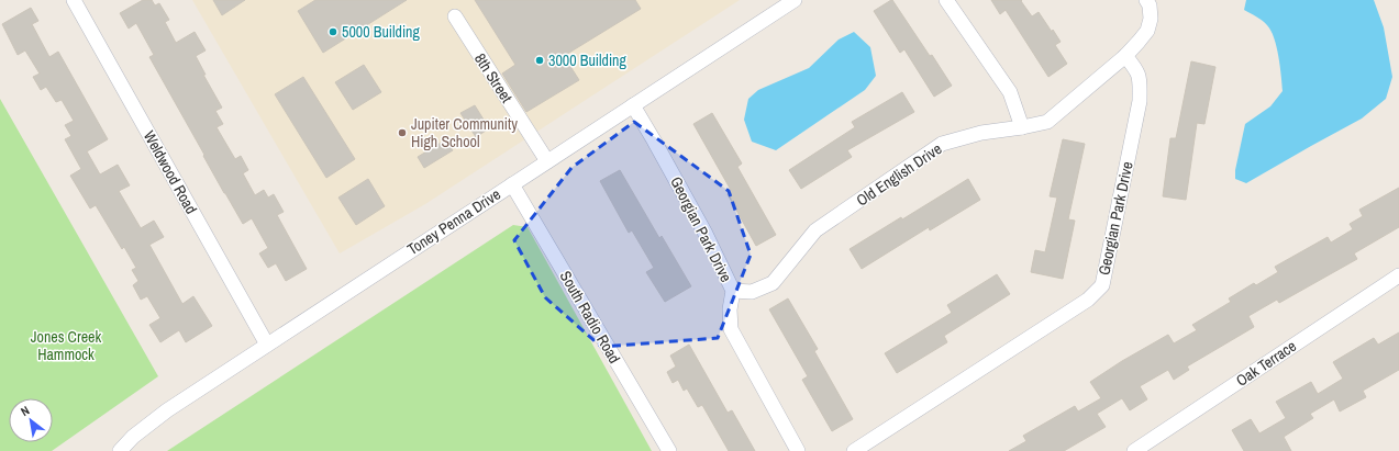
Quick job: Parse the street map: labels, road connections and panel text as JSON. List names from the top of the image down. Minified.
{"streets":{"street":["8th Street","Weldwood Road","Old English Drive","Georgian Park Drive","Toney Penna Drive","South Radio Road","Oak Terrace"]},"crossings":[["8th Street","Toney Penna Drive"],["Weldwood Road","Toney Penna Drive"],["Old English Drive","Georgian Park Drive"],["Georgian Park Drive","Toney Penna Drive"],["Toney Penna Drive","South Radio Road"]],"parks":["Jones Creek Hammock"],"places":["5000 Building","3000 Building","Jupiter Community High School"],"north":"top left"}
